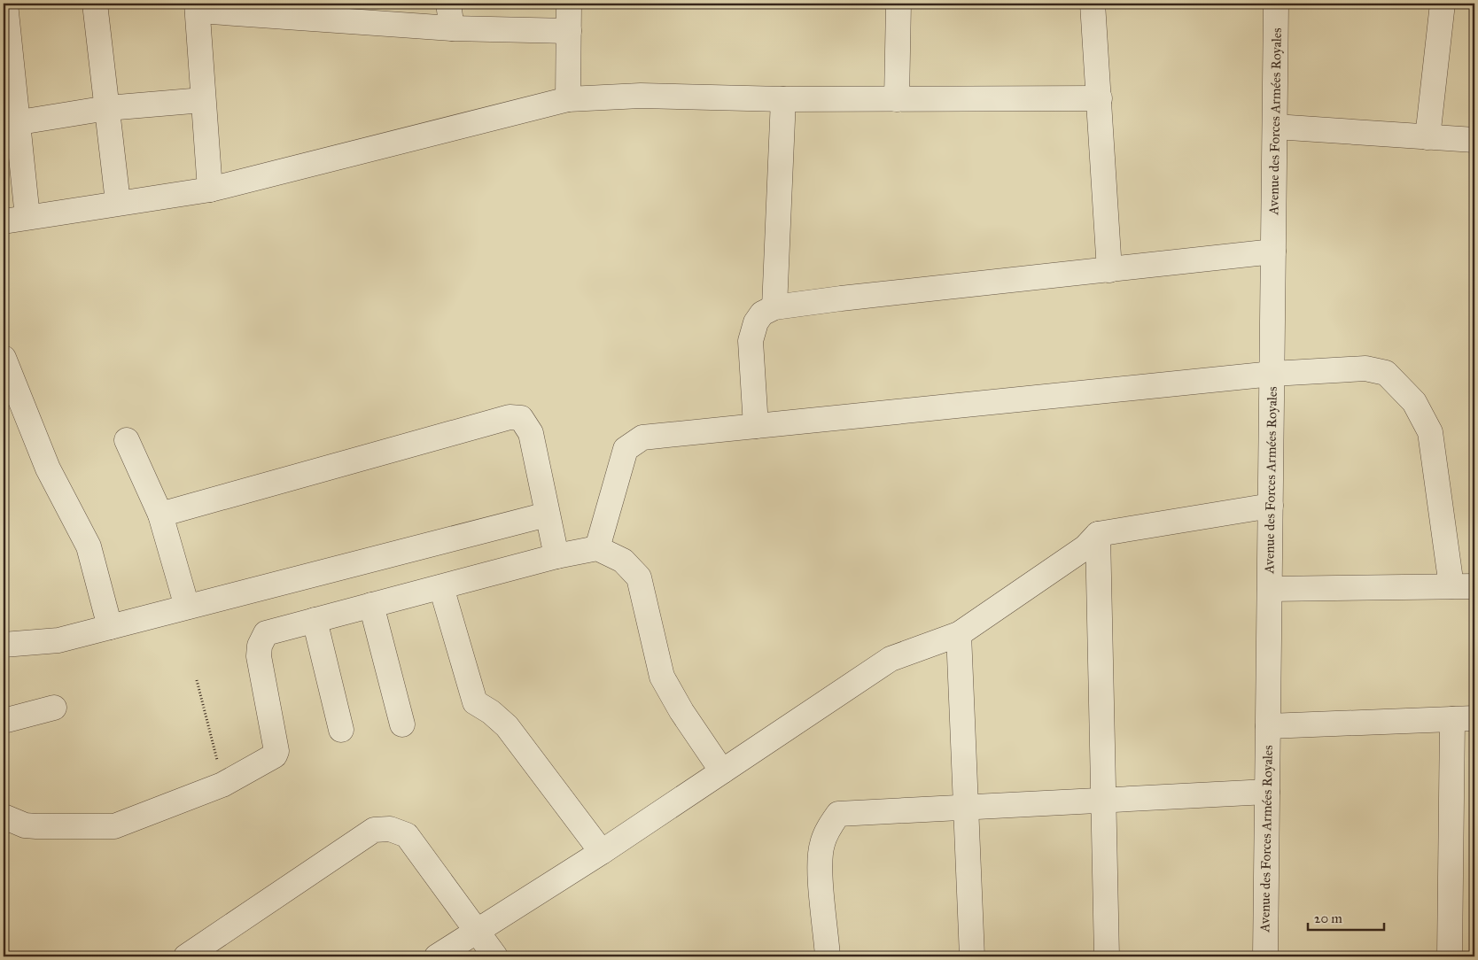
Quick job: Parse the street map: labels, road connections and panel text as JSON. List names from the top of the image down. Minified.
{"streets":{"street":["Avenue des Forces Armées Royales"]},"scale_bar":"20 m"}
